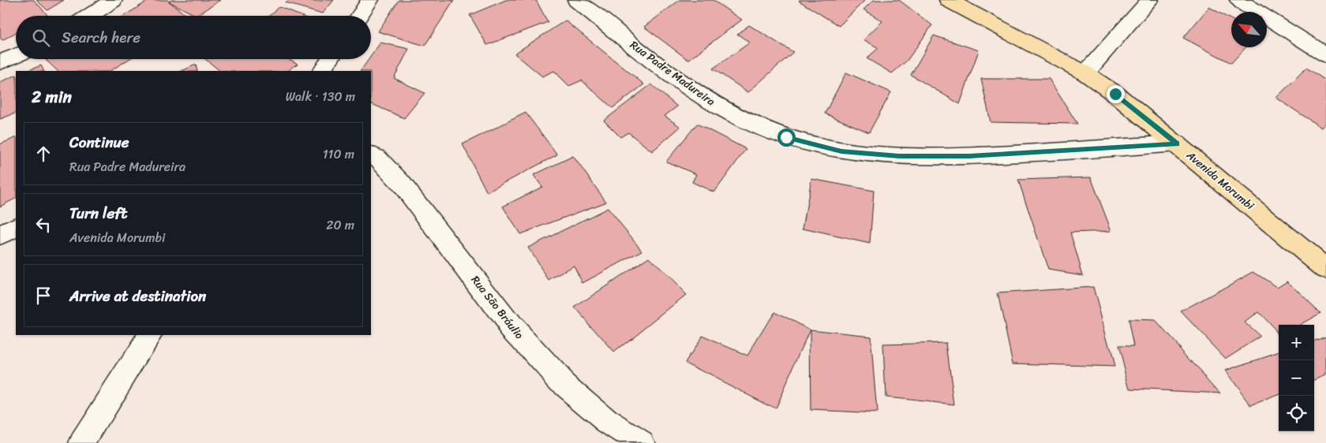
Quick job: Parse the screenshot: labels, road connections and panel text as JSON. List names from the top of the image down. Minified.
{"streets":{"main road":["Avenida Morumbi"],"street":["Rua Padre Madureira","Rua São Bráulio"]},"crossings":[["Rua Padre Madureira","Avenida Morumbi"]],"north":"top left","page":{"search":"Search here","heading":["2 min","Walk · 130 m"],"list":[["Continue","Rua Padre Madureira","110 m"],["Turn left","Avenida Morumbi","20 m"],"Arrive at destination"],"map_buttons":["+","−"]}}
